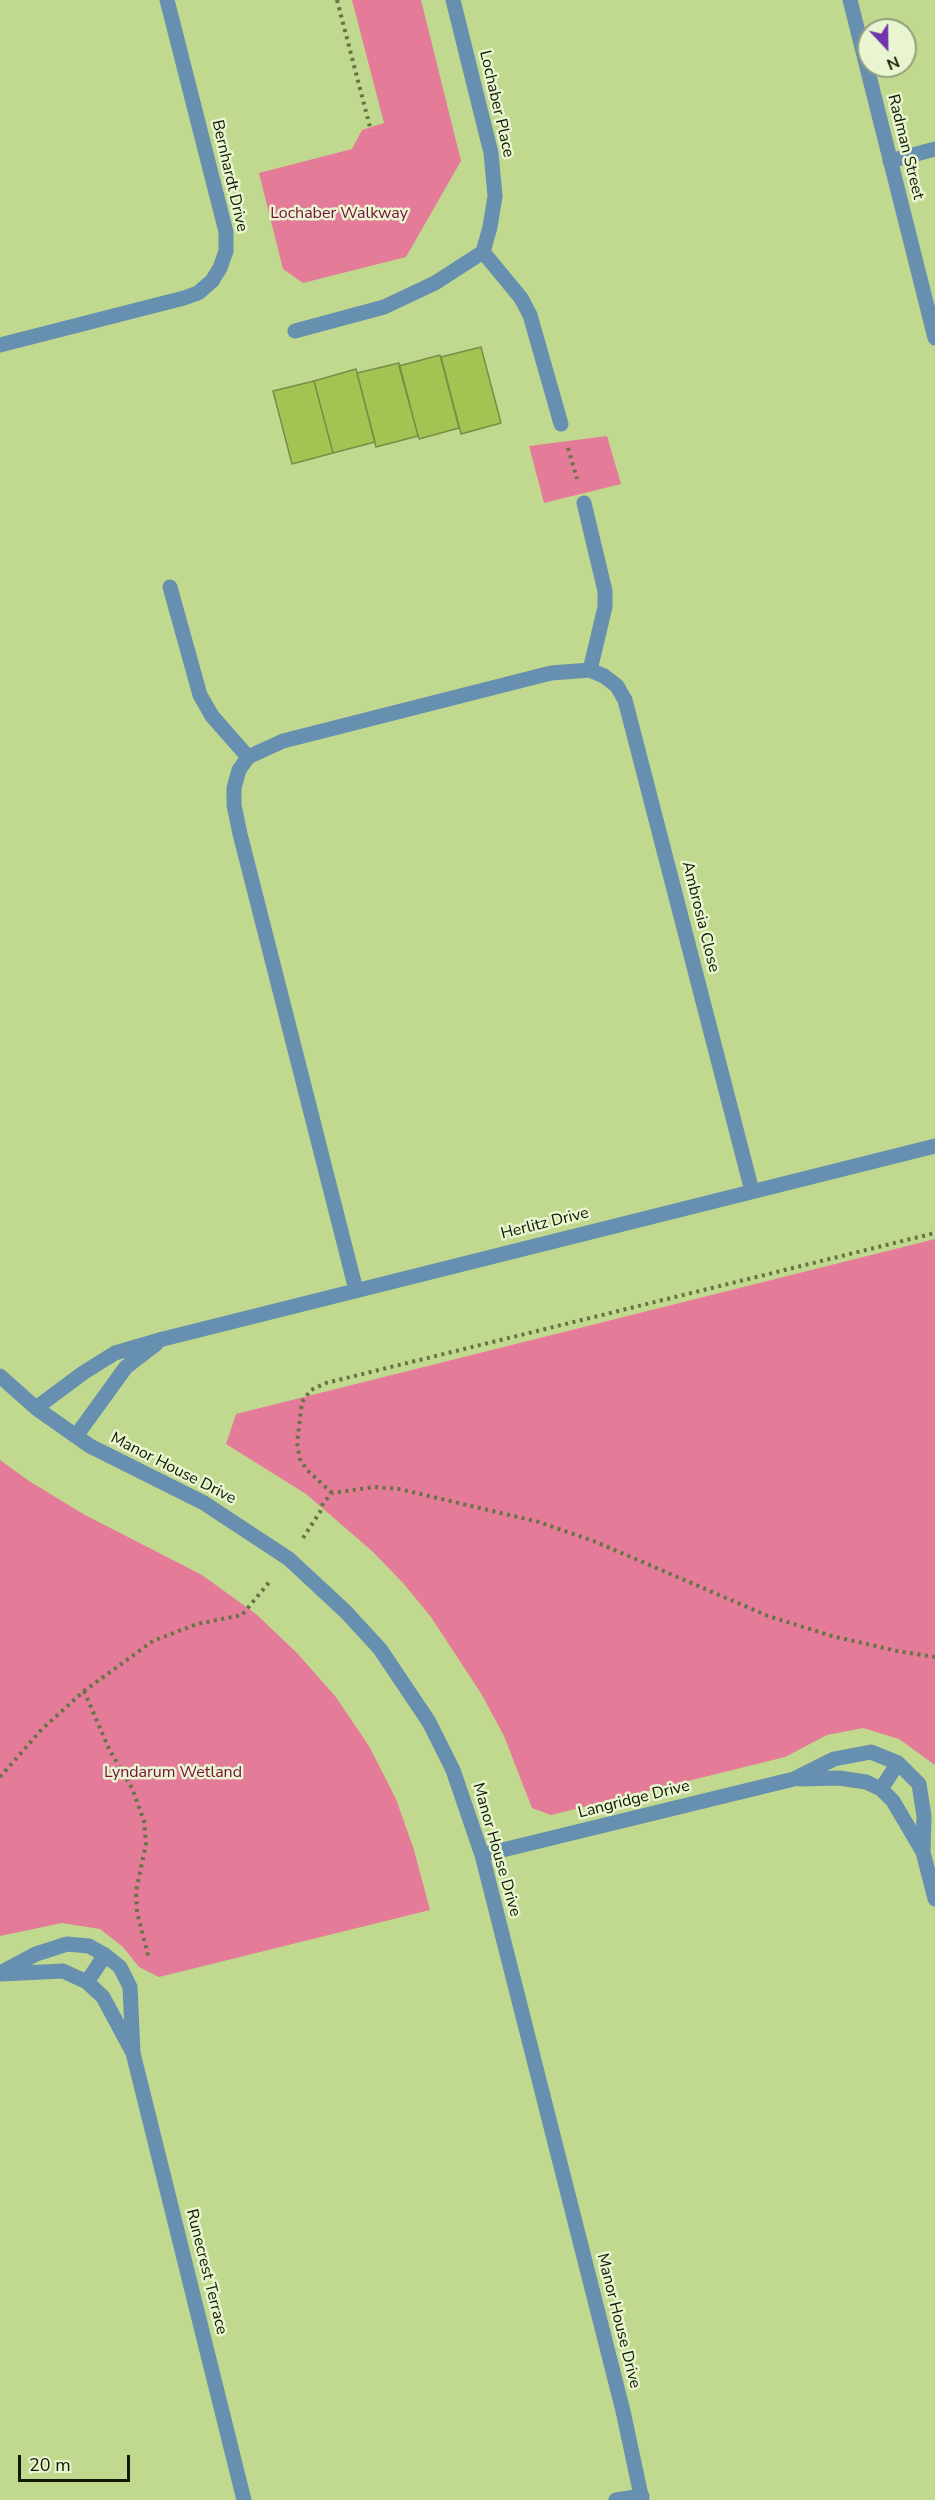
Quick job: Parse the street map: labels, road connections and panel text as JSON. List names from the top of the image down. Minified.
{"streets":{"street":["Lochaber Place","Radman Street","Bernhardt Drive","Ambrosia Close","Herlitz Drive","Manor House Drive","Langridge Drive","Runecrest Terrace"]},"crossings":[["Ambrosia Close","Herlitz Drive"],["Herlitz Drive","Manor House Drive"],["Manor House Drive","Langridge Drive"]],"parks":["Lochaber Walkway","Lyndarum Wetland"],"scale_bar":"20 m","north":"bottom"}
